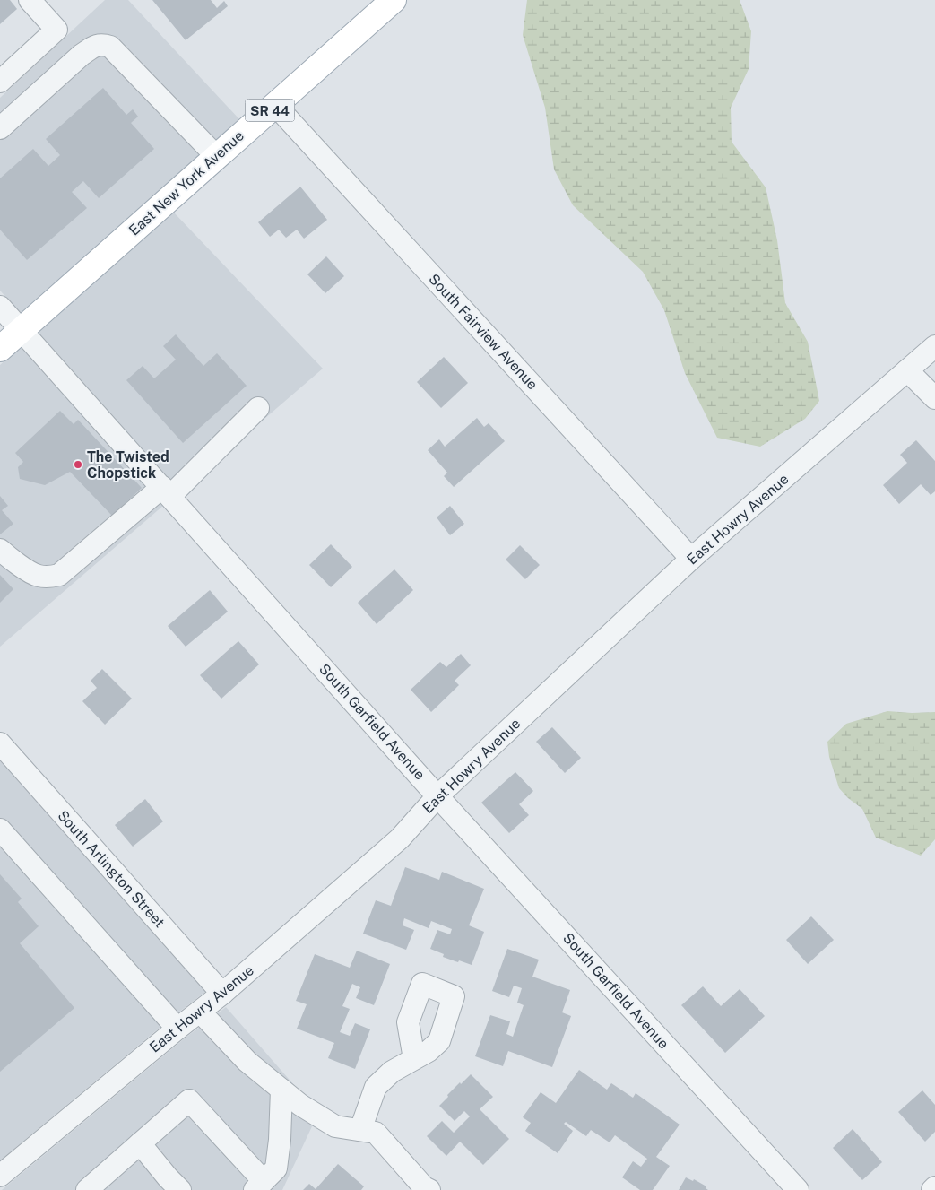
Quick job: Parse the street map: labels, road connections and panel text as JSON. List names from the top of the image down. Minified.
{"streets":{"main road":["SR 44","East New York Avenue"],"street":["South Fairview Avenue","East Howry Avenue","South Garfield Avenue","South Arlington Street"]},"crossings":[["East New York Avenue","South Fairview Avenue"],["East New York Avenue","South Garfield Avenue"],["South Fairview Avenue","East Howry Avenue"],["East Howry Avenue","South Garfield Avenue"],["East Howry Avenue","South Arlington Street"]],"places":["The Twisted Chopstick"]}
